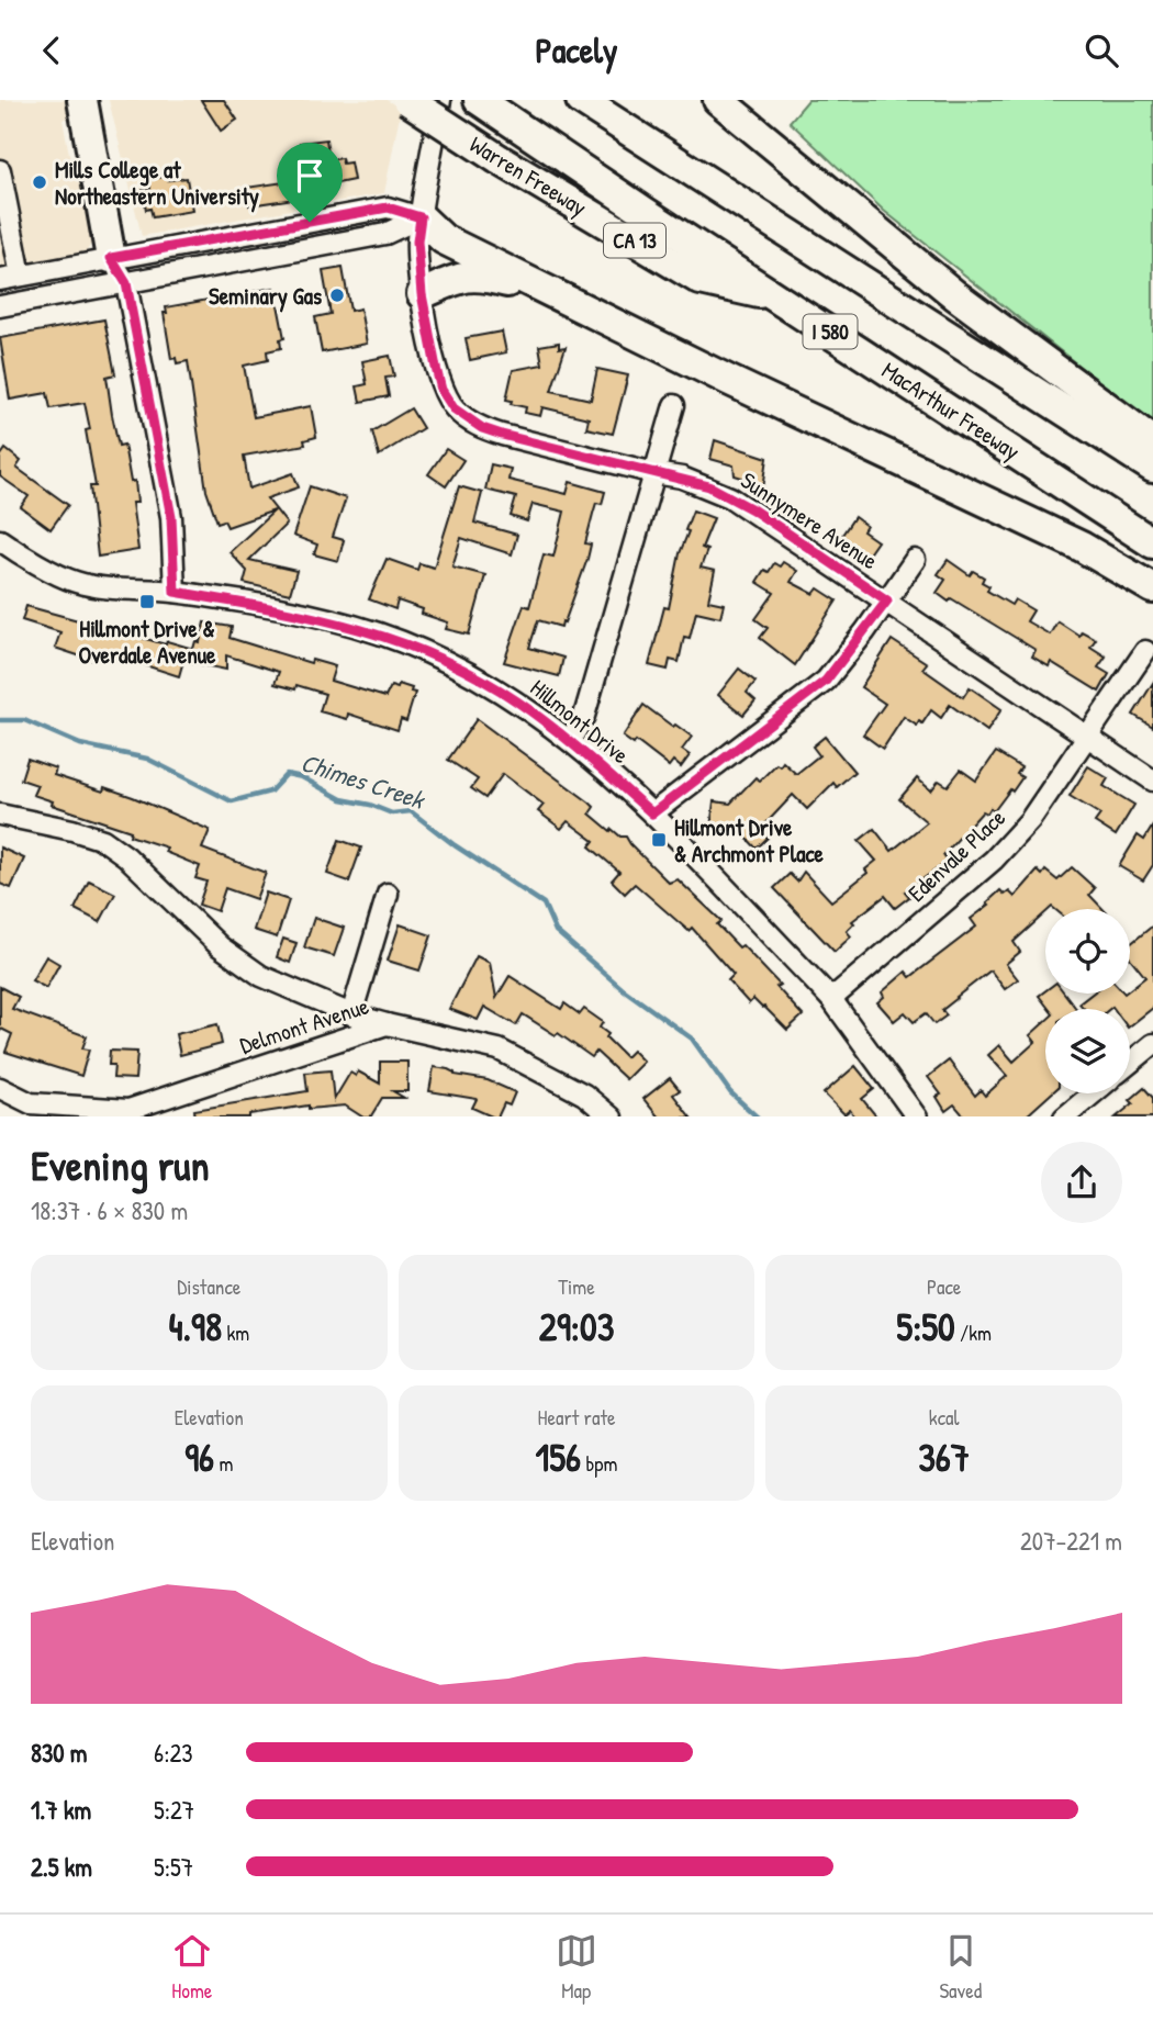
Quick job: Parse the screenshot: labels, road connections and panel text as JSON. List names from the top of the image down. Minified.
{"streets":{"highway":["Warren Freeway","CA 13","I 580","MacArthur Freeway"],"street":["Sunnymere Avenue","Hillmont Drive","Edenvale Place","Delmont Avenue"]},"crossings":[["Warren Freeway","MacArthur Freeway"],["Sunnymere Avenue","Edenvale Place"],["Hillmont Drive","Edenvale Place"]],"water":["Chimes Creek"],"places":{"other":["Mills College at Northeastern University","Seminary Gas"],"transit":["Hillmont Drive & Overdale Avenue","Hillmont Drive & Archmont Place"]},"page":{"header":"Pacely","heading":["Evening run","18:37 · 6 × 830 m"],"stats":[["Distance","4.98 km"],["Time","29:03"],["Pace","5:50 /km"],["Elevation","96 m"],["Heart rate","156 bpm"],["kcal","367"]],"chart":["Elevation","207–221 m"],"list":[{"name":"830 m","note":"6:23"},{"name":"1.7 km","note":"5:27"},{"name":"2.5 km","note":"5:57"}],"tabs":["Home","Map","Saved"]}}
